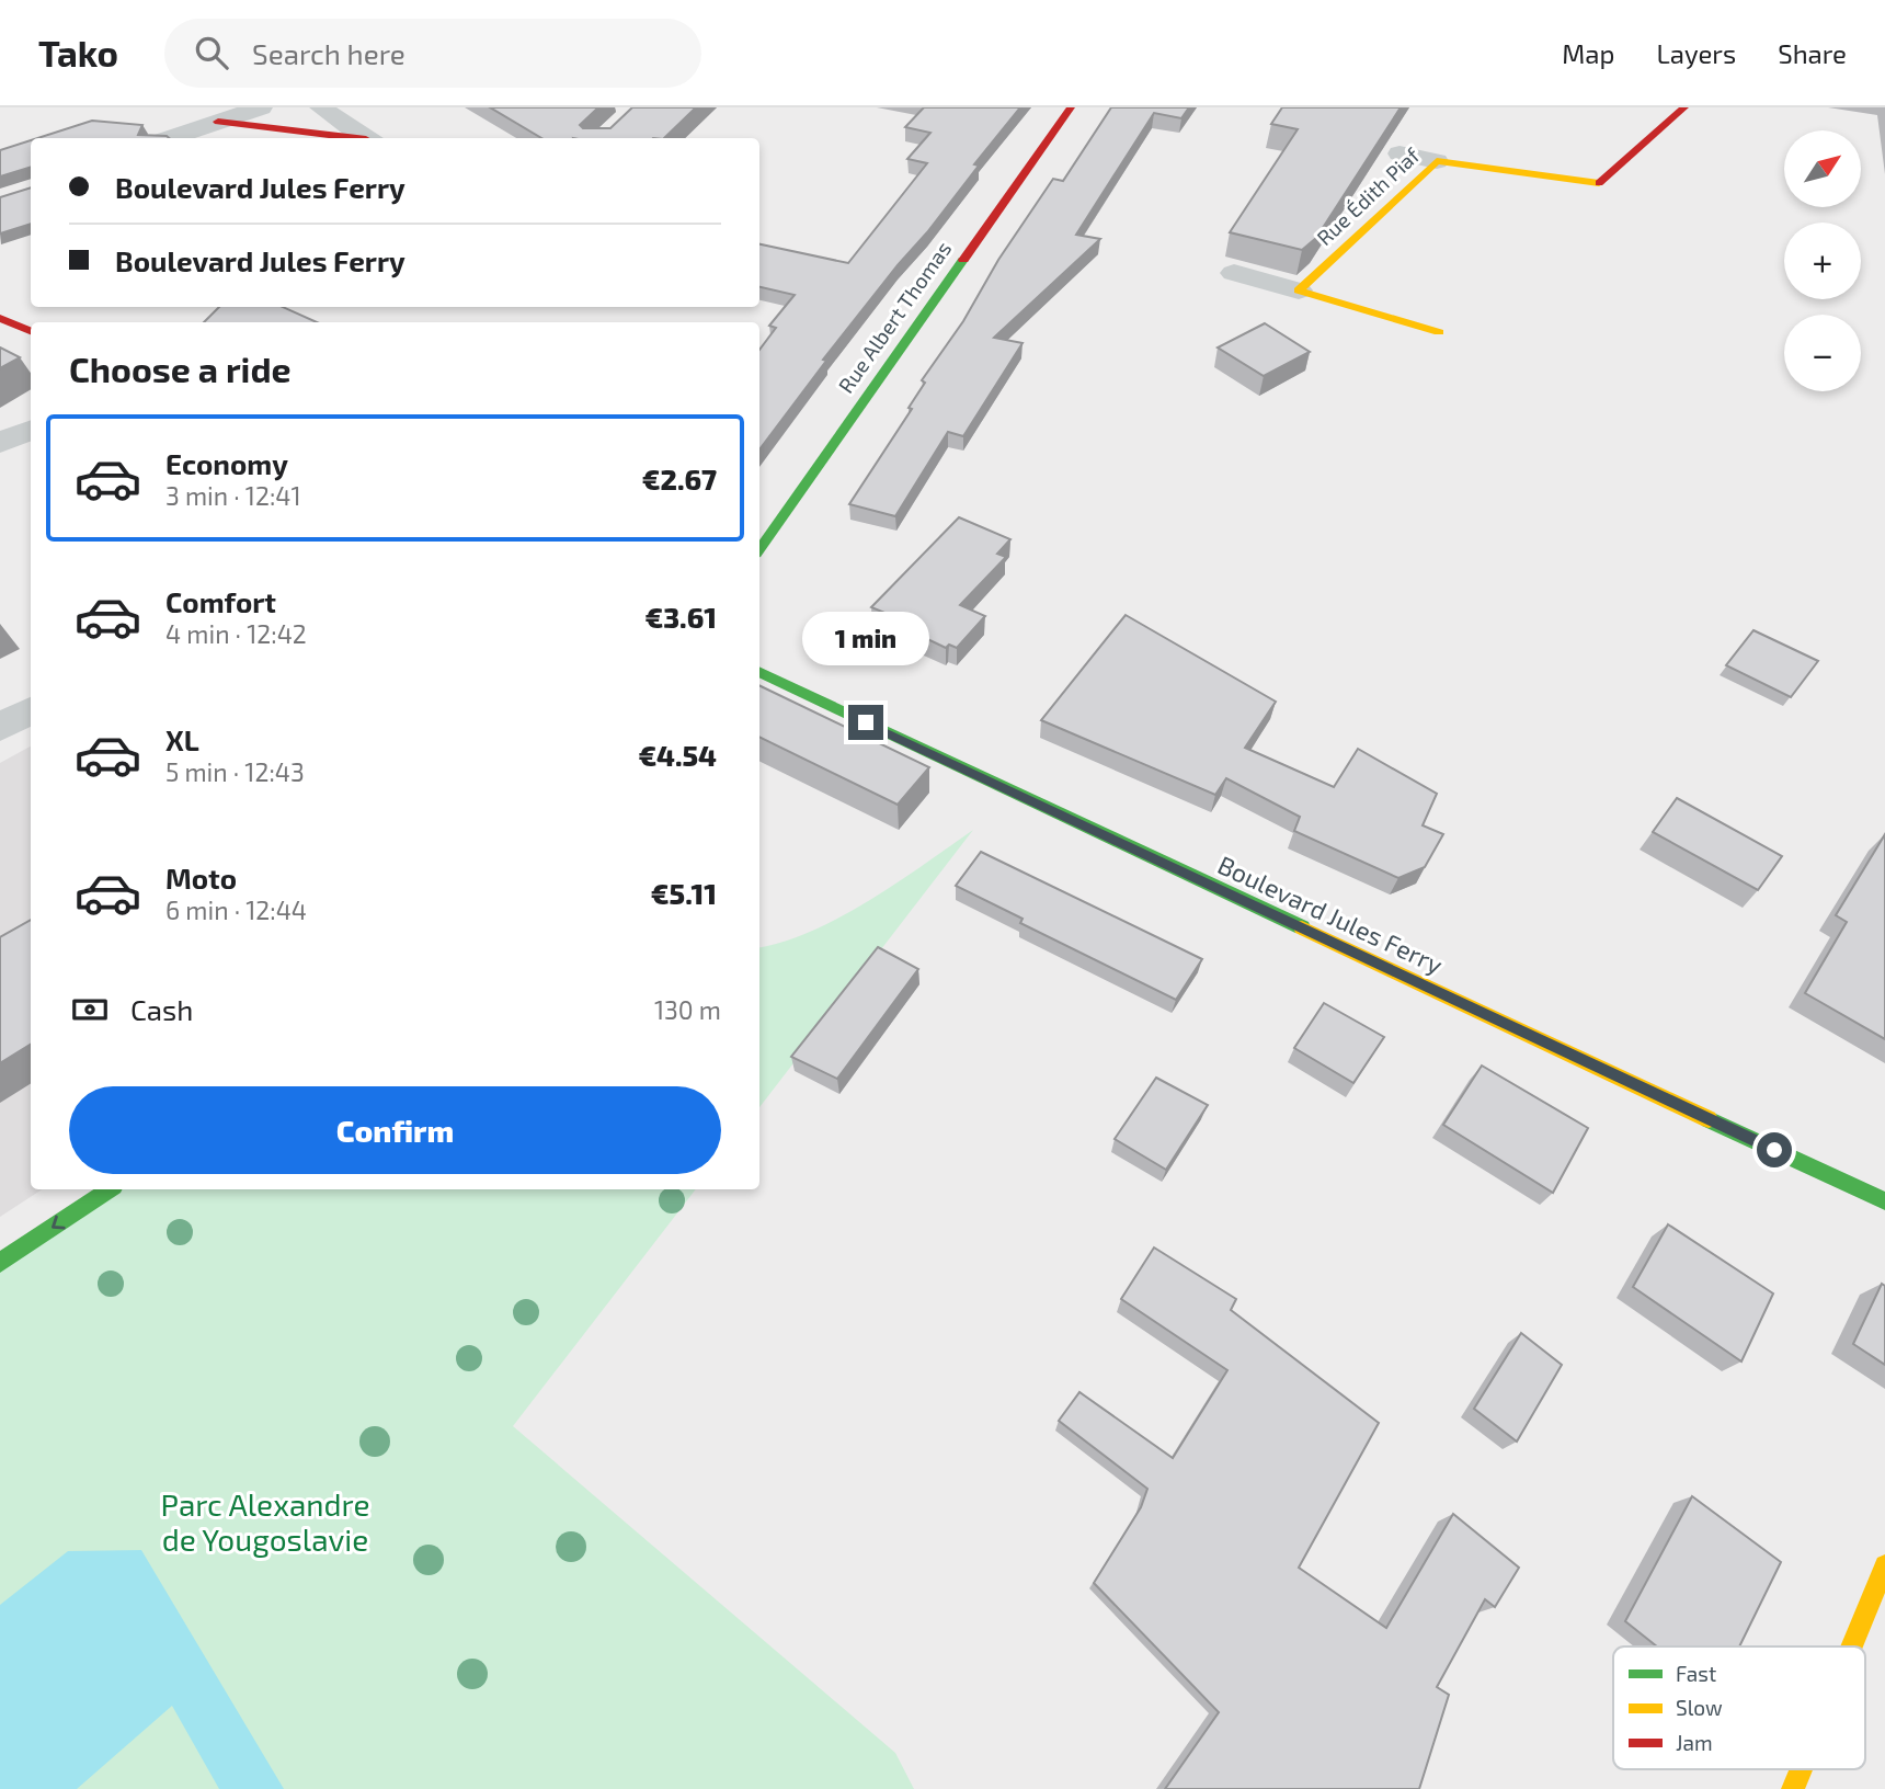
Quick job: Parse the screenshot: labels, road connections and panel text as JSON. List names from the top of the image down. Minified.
{"streets":{"street":["Rue Édith Piaf","Rue Albert Thomas","Boulevard Jules Ferry"]},"parks":["Parc Alexandre de Yougoslavie"],"legend":["Fast","Slow","Jam"],"north":"top right","page":{"header":"Tako","search":"Search here","nav":["Map","Layers","Share"],"map_buttons":["+","−"],"banner":["Boulevard Jules Ferry","Boulevard Jules Ferry"],"heading":"Choose a ride","list":[{"name":"Economy","note":"3 min · 12:41","value":"€2.67"},{"name":"Comfort","note":"4 min · 12:42","value":"€3.61"},{"name":"XL","note":"5 min · 12:43","value":"€4.54"},{"name":"Moto","note":"6 min · 12:44","value":"€5.11"}],"bubble":"1 min","pay":["Cash","130 m"],"buttons":"Confirm"}}
